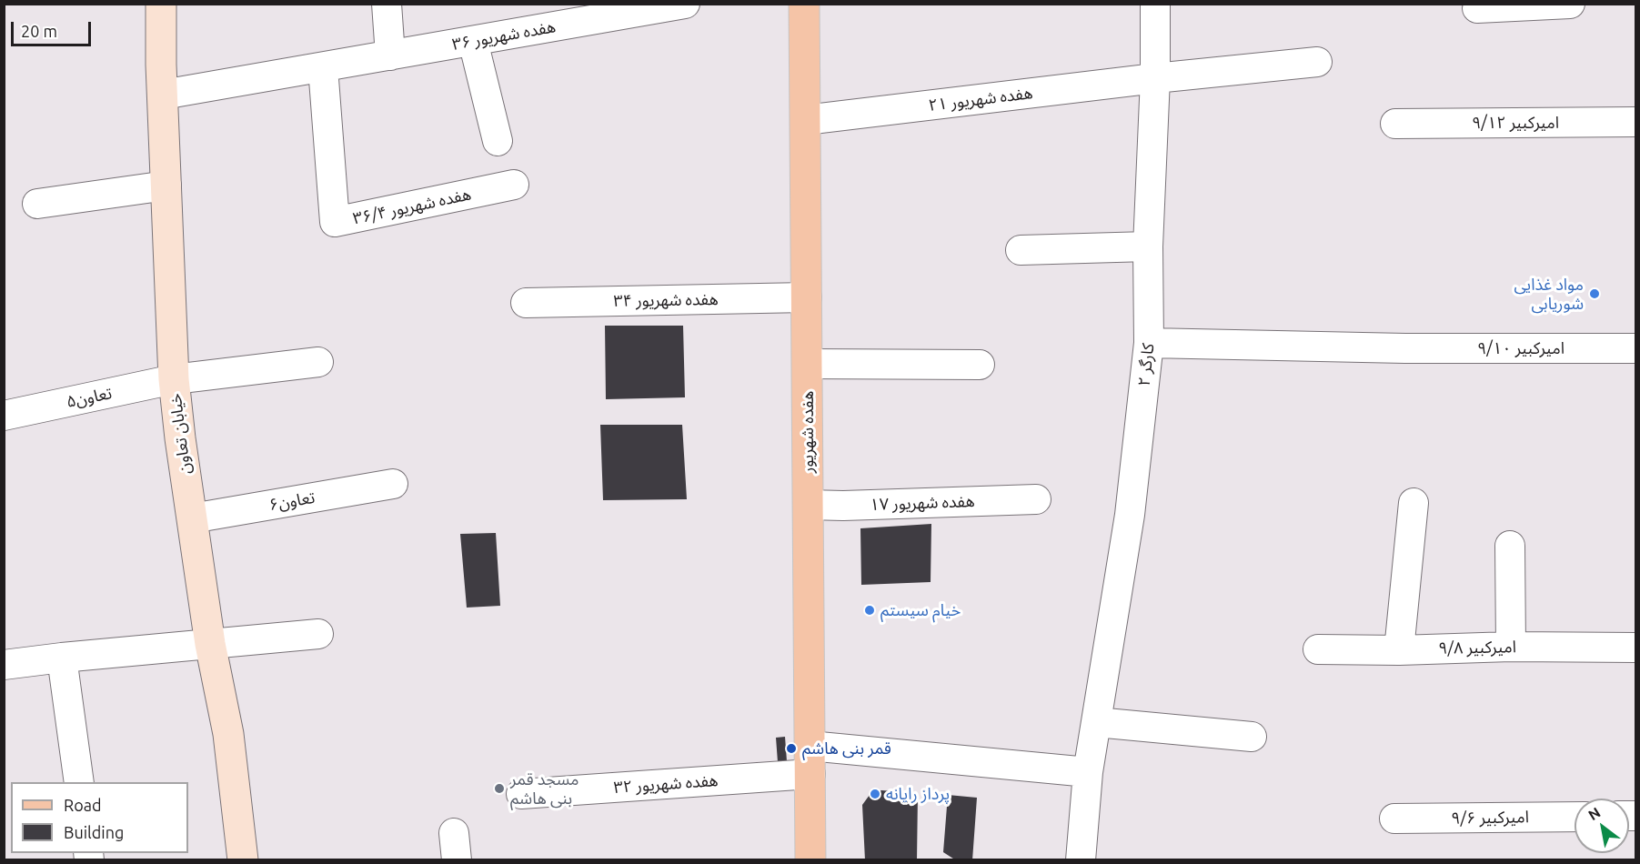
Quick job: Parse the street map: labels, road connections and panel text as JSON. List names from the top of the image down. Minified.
{"streets":{"main road":["هفده شهریور"],"street":["هفده شهریور ۳۶","هفده شهریور ۲۱","امیرکبیر ۹/۱۲","هفده شهریور ۳۶/۴","هفده شهریور ۳۴","امیرکبیر ۹/۱۰","کارگر ۲","تعاون۵","خیابان تعاون","تعاون۶","هفده شهریور ۱۷","امیرکبیر ۹/۸","هفده شهریور ۳۲","امیرکبیر ۹/۶"]},"crossings":[["هفده شهریور ۳۶","هفده شهریور ۳۶/۴"],["هفده شهریور ۳۶","خیابان تعاون"],["هفده شهریور ۲۱","کارگر ۲"],["هفده شهریور ۲۱","هفده شهریور"],["هفده شهریور ۳۴","هفده شهریور"],["امیرکبیر ۹/۱۰","کارگر ۲"],["کارگر ۲","هفده شهریور ۳۲"],["تعاون۵","خیابان تعاون"],["هفده شهریور","هفده شهریور ۱۷"],["هفده شهریور","هفده شهریور ۳۲"],["خیابان تعاون","تعاون۶"]],"places":["مواد غذایی شوریابی","خیام سیستم","قمر بنی هاشم","مسجد قمر بنی هاشم","پرداز رایانه"],"legend":["Road","Building"],"scale_bar":"20 m","north":"top left"}
